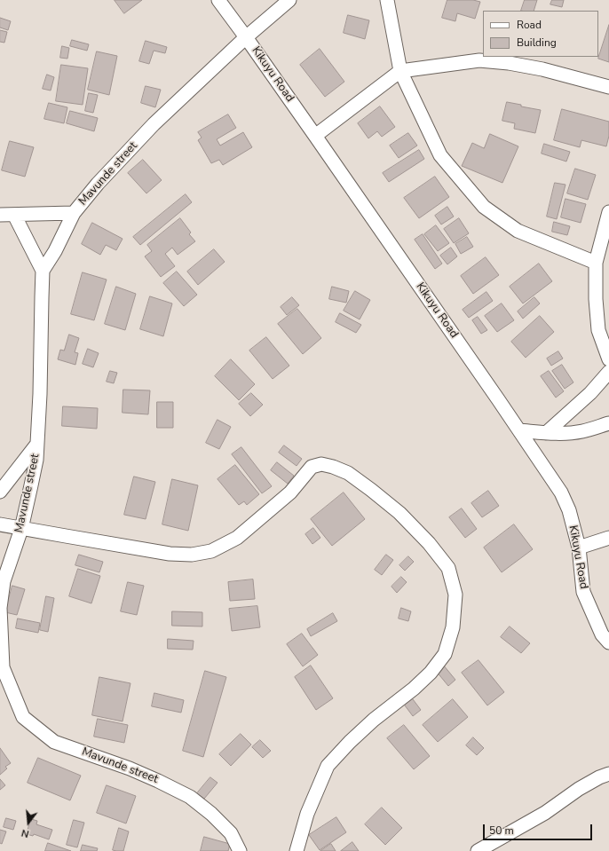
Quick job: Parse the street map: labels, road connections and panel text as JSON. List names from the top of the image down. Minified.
{"streets":{"street":["Kikuyu Road","Mavunde street"]},"crossings":[["Kikuyu Road","Mavunde street"]],"legend":["Road","Building"],"scale_bar":"50 m","north":"bottom"}
